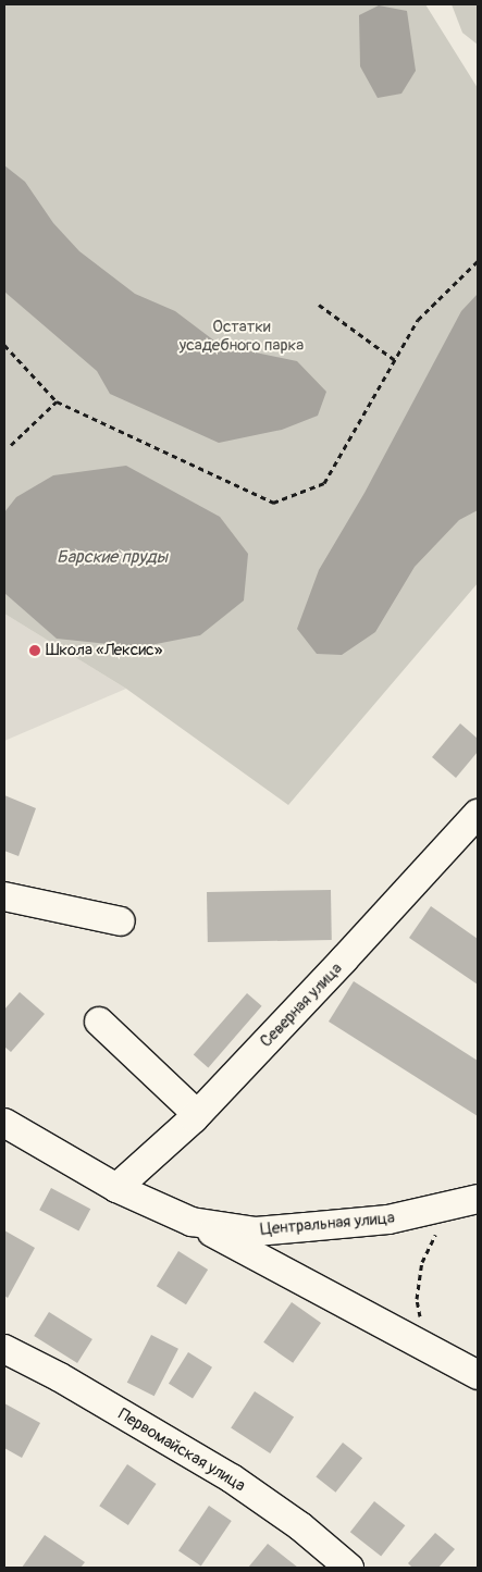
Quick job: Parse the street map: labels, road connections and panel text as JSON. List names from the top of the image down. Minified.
{"streets":{"street":["Северная улица","Центральная улица","Первомайская улица"]},"crossings":[["Северная улица","Центральная улица"]],"water":["Барские пруды"],"parks":["Остатки усадебного парка"],"places":["Школа «Лексис»"]}
